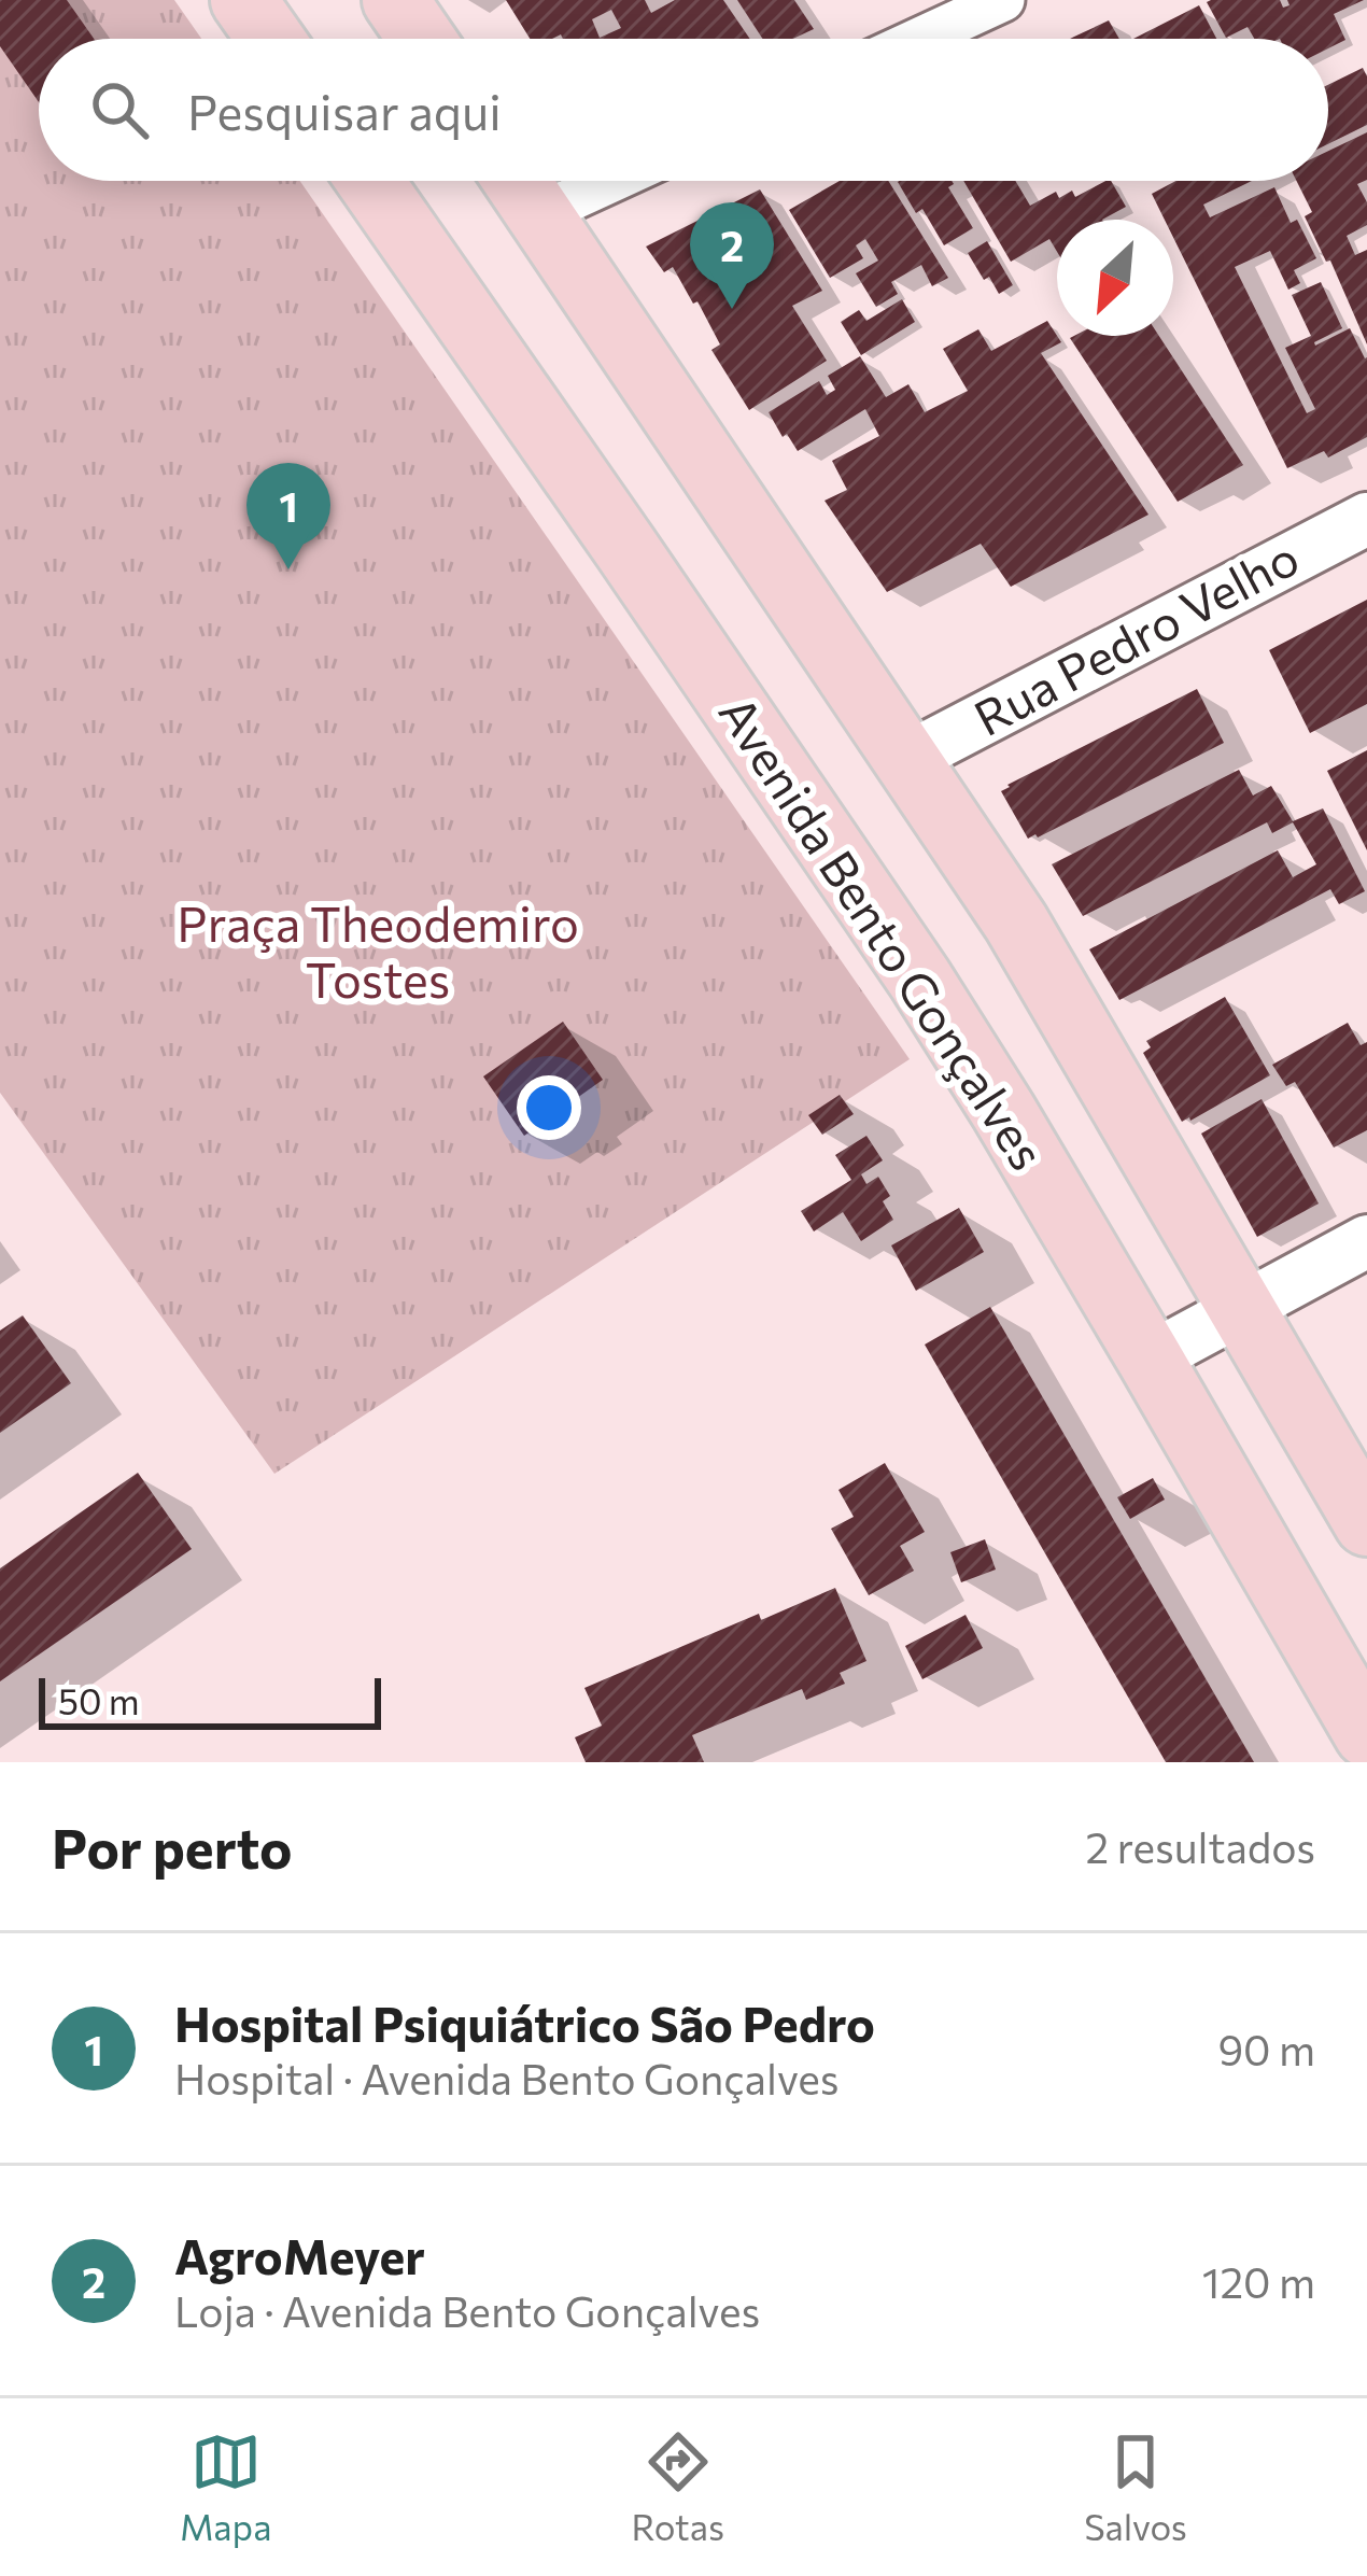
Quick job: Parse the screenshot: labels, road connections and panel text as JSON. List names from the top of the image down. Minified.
{"streets":{"main road":["Avenida Bento Gonçalves"],"street":["Rua Pedro Velho"]},"parks":["Praça Theodemiro Tostes"],"scale_bar":"50 m","north":"bottom left","page":{"search":"Pesquisar aqui","pins":["2","1"],"scale":"50 m","heading":["Por perto","2 resultados"],"list":[{"mark":"1","name":"Hospital Psiquiátrico São Pedro","note":"Hospital · Avenida Bento Gonçalves","value":"90 m"},{"mark":"2","name":"AgroMeyer","note":"Loja · Avenida Bento Gonçalves","value":"120 m"}],"nav":["Mapa","Rotas","Salvos"]}}
